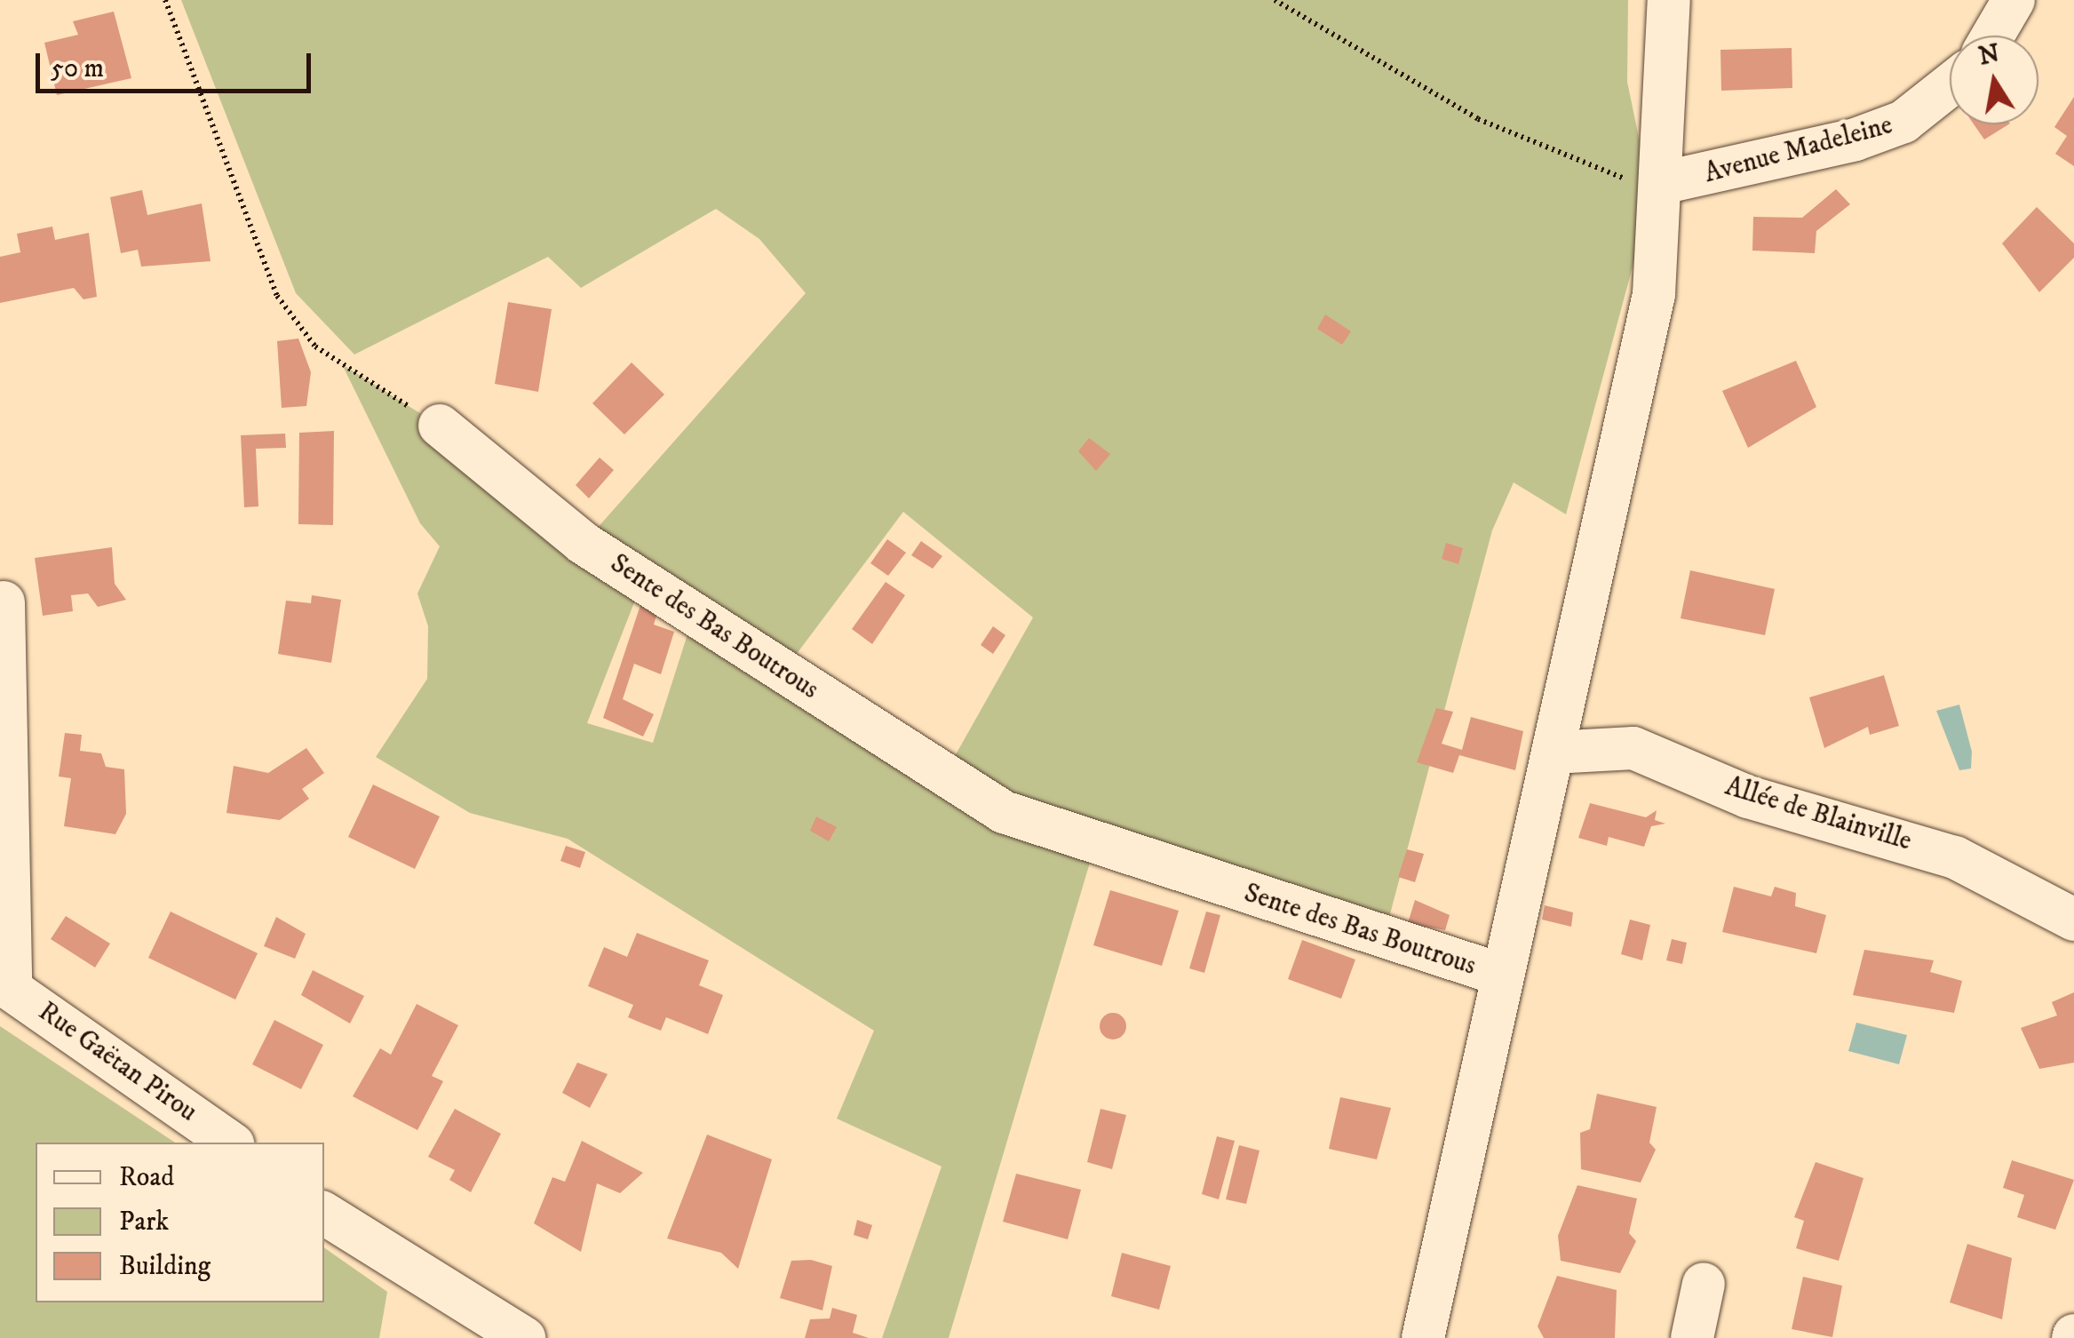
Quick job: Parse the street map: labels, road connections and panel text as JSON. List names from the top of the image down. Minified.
{"streets":{"street":["Avenue Madeleine","Sente des Bas Boutrous","Allée de Blainville","Rue Gaëtan Pirou"]},"legend":["Road","Park","Building"],"scale_bar":"50 m","north":"top"}
